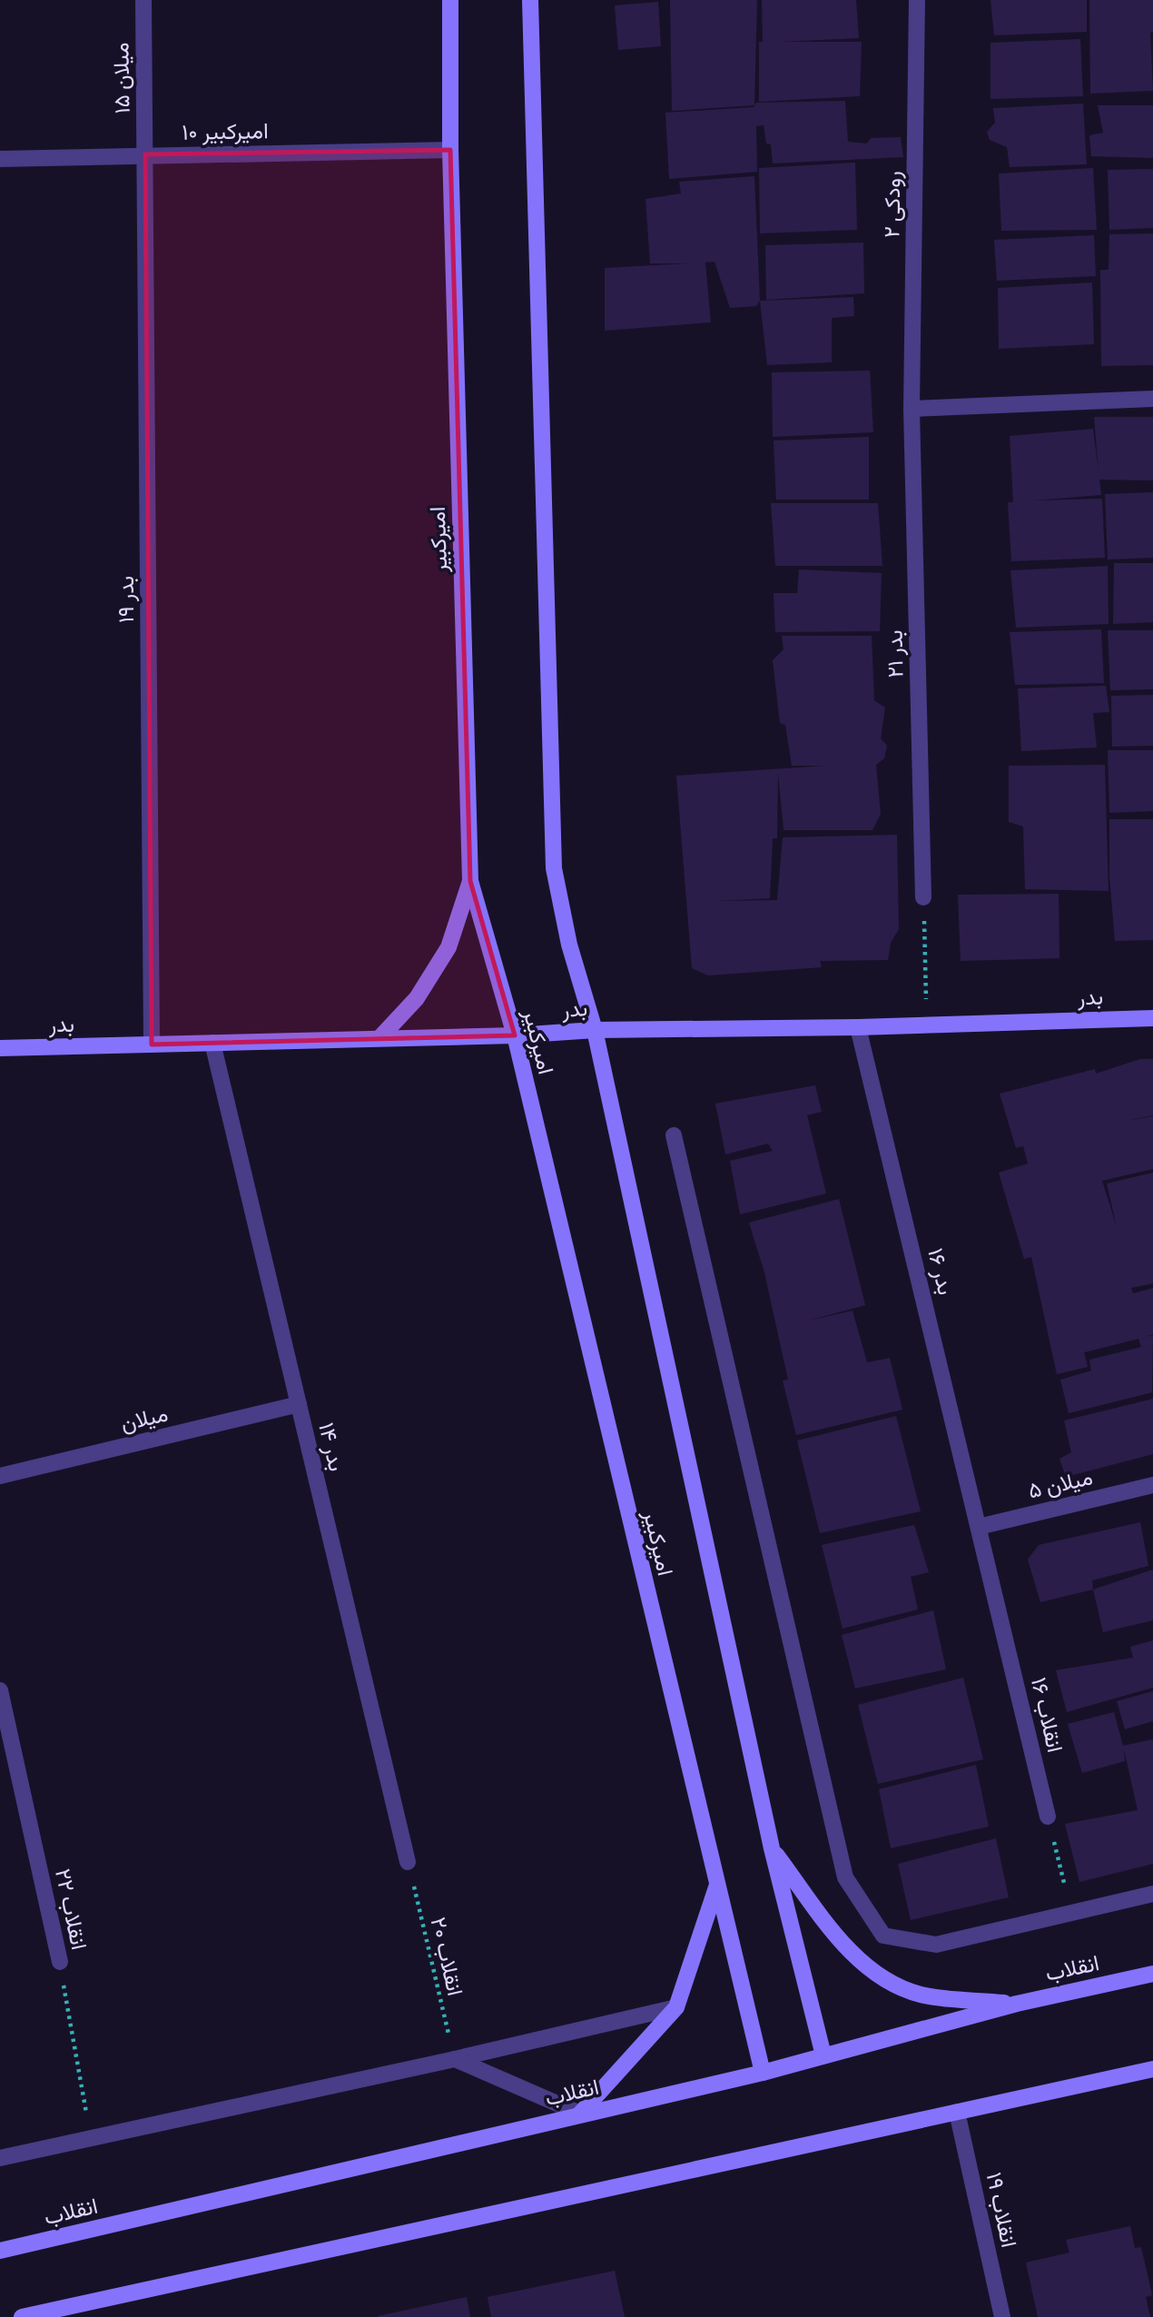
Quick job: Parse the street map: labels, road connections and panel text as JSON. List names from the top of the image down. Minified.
{"streets":{"street":["میلان ۱۵","امیرکبیر ۱۰","رودکی ۲","امیرکبیر","بدر ۱۹","بدر ۲۱","بدر","بدر ۱۶","میلان","بدر ۱۴","میلان ۵","انقلاب ۱۶","انقلاب ۲۲","انقلاب","انقلاب ۱۹"],"path":["انقلاب ۲۰"]},"crossings":[["میلان ۱۵","امیرکبیر ۱۰"],["میلان ۱۵","بدر ۱۹"],["امیرکبیر ۱۰","امیرکبیر"],["امیرکبیر ۱۰","بدر ۱۹"],["رودکی ۲","بدر ۲۱"],["امیرکبیر","بدر"],["امیرکبیر","انقلاب"],["بدر ۱۹","بدر"],["بدر","بدر ۱۶"],["بدر","بدر ۱۴"],["بدر ۱۶","میلان ۵"],["بدر ۱۶","انقلاب ۱۶"],["میلان","بدر ۱۴"],["بدر ۱۴","انقلاب ۲۰"],["میلان ۵","انقلاب ۱۶"]]}
